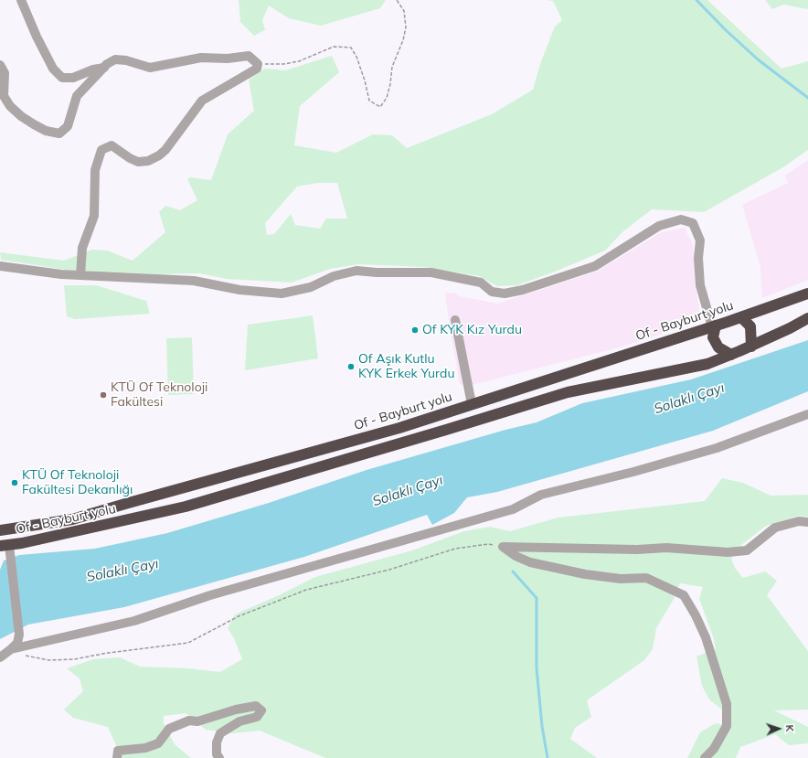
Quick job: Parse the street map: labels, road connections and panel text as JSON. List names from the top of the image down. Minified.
{"streets":{"highway":["Of - Bayburt yolu"]},"water":["Solaklı Çayı"],"places":["Of KYK Kız Yurdu","Of Aşık Kutlu KYK Erkek Yurdu","KTÜ Of Teknoloji Fakültesi","KTÜ Of Teknoloji Fakültesi Dekanlığı"],"north":"right"}
